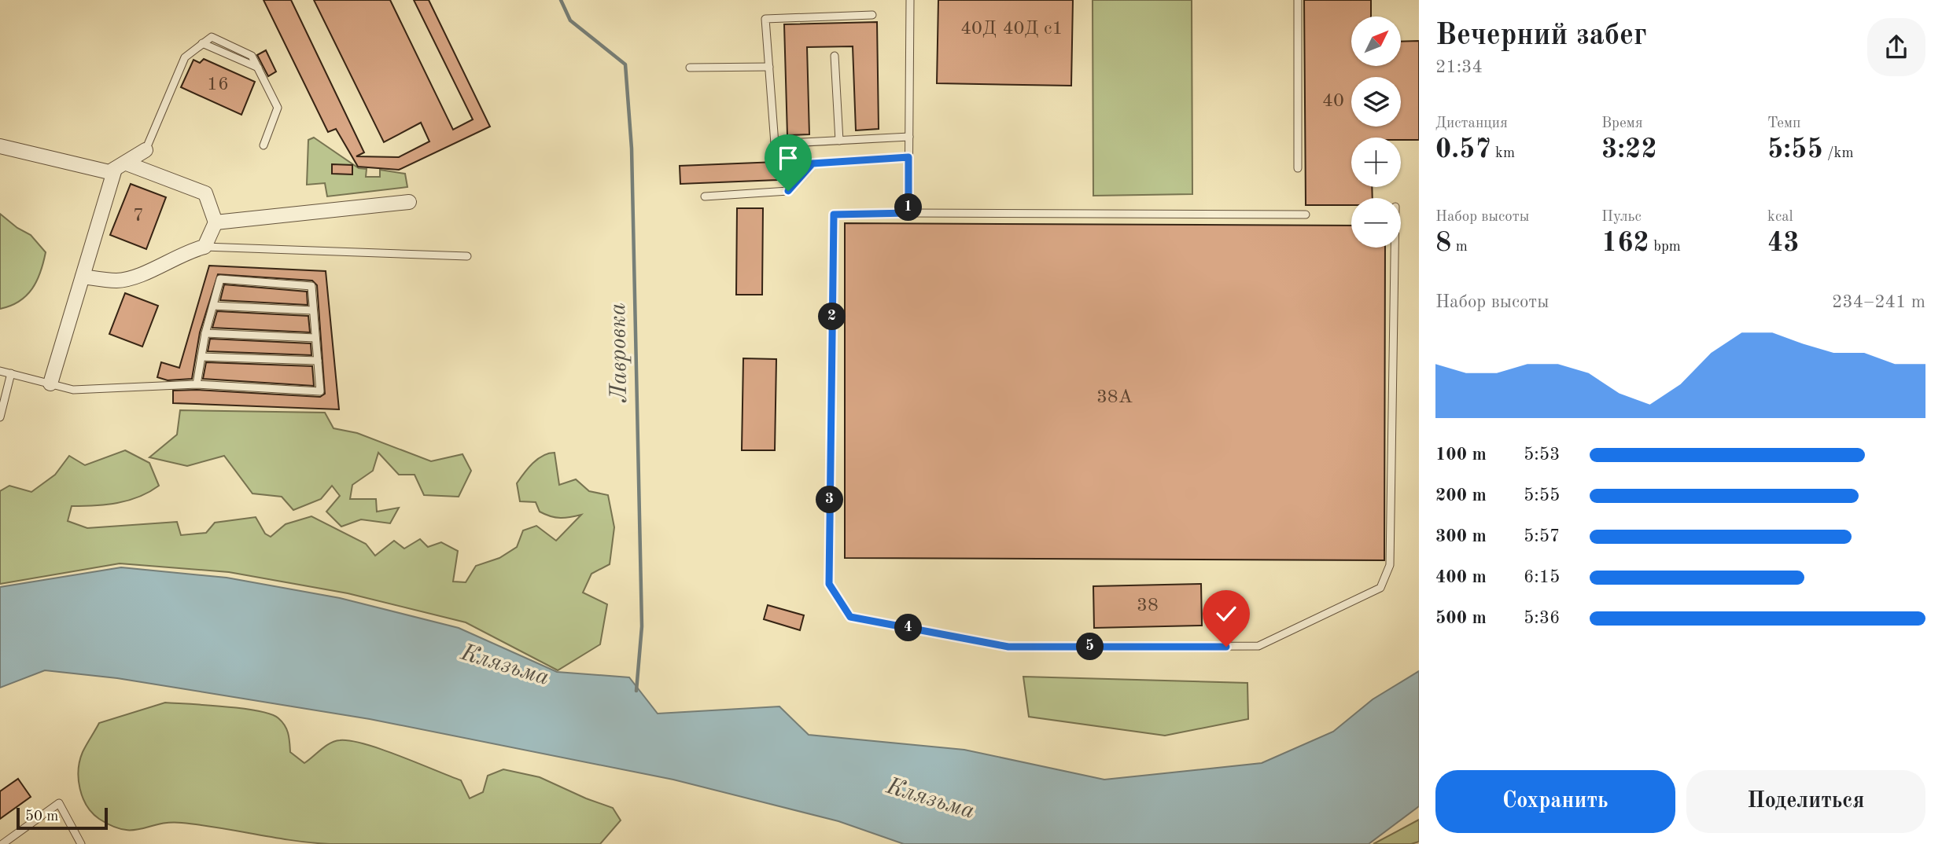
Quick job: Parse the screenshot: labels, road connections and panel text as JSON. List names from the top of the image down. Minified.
{"water":["Лавровка","Клязьма"],"house_numbers":["40Д","40Д с1","16","40","7","38А","38"],"scale_bar":"50 m","north":"top right","page":{"heading":["Вечерний забег","21:34"],"map_buttons":["+","−"],"stats":[["Дистанция","0.57 km"],["Время","3:22"],["Темп","5:55 /km"],["Набор высоты","8 m"],["Пульс","162 bpm"],["kcal","43"]],"pins":["1","2","3","4","5"],"chart":["Набор высоты","234–241 m"],"list":[{"name":"100 m","note":"5:53"},{"name":"200 m","note":"5:55"},{"name":"300 m","note":"5:57"},{"name":"400 m","note":"6:15"},{"name":"500 m","note":"5:36"}],"buttons":["Сохранить","Поделиться"],"scale":"50 m"}}
